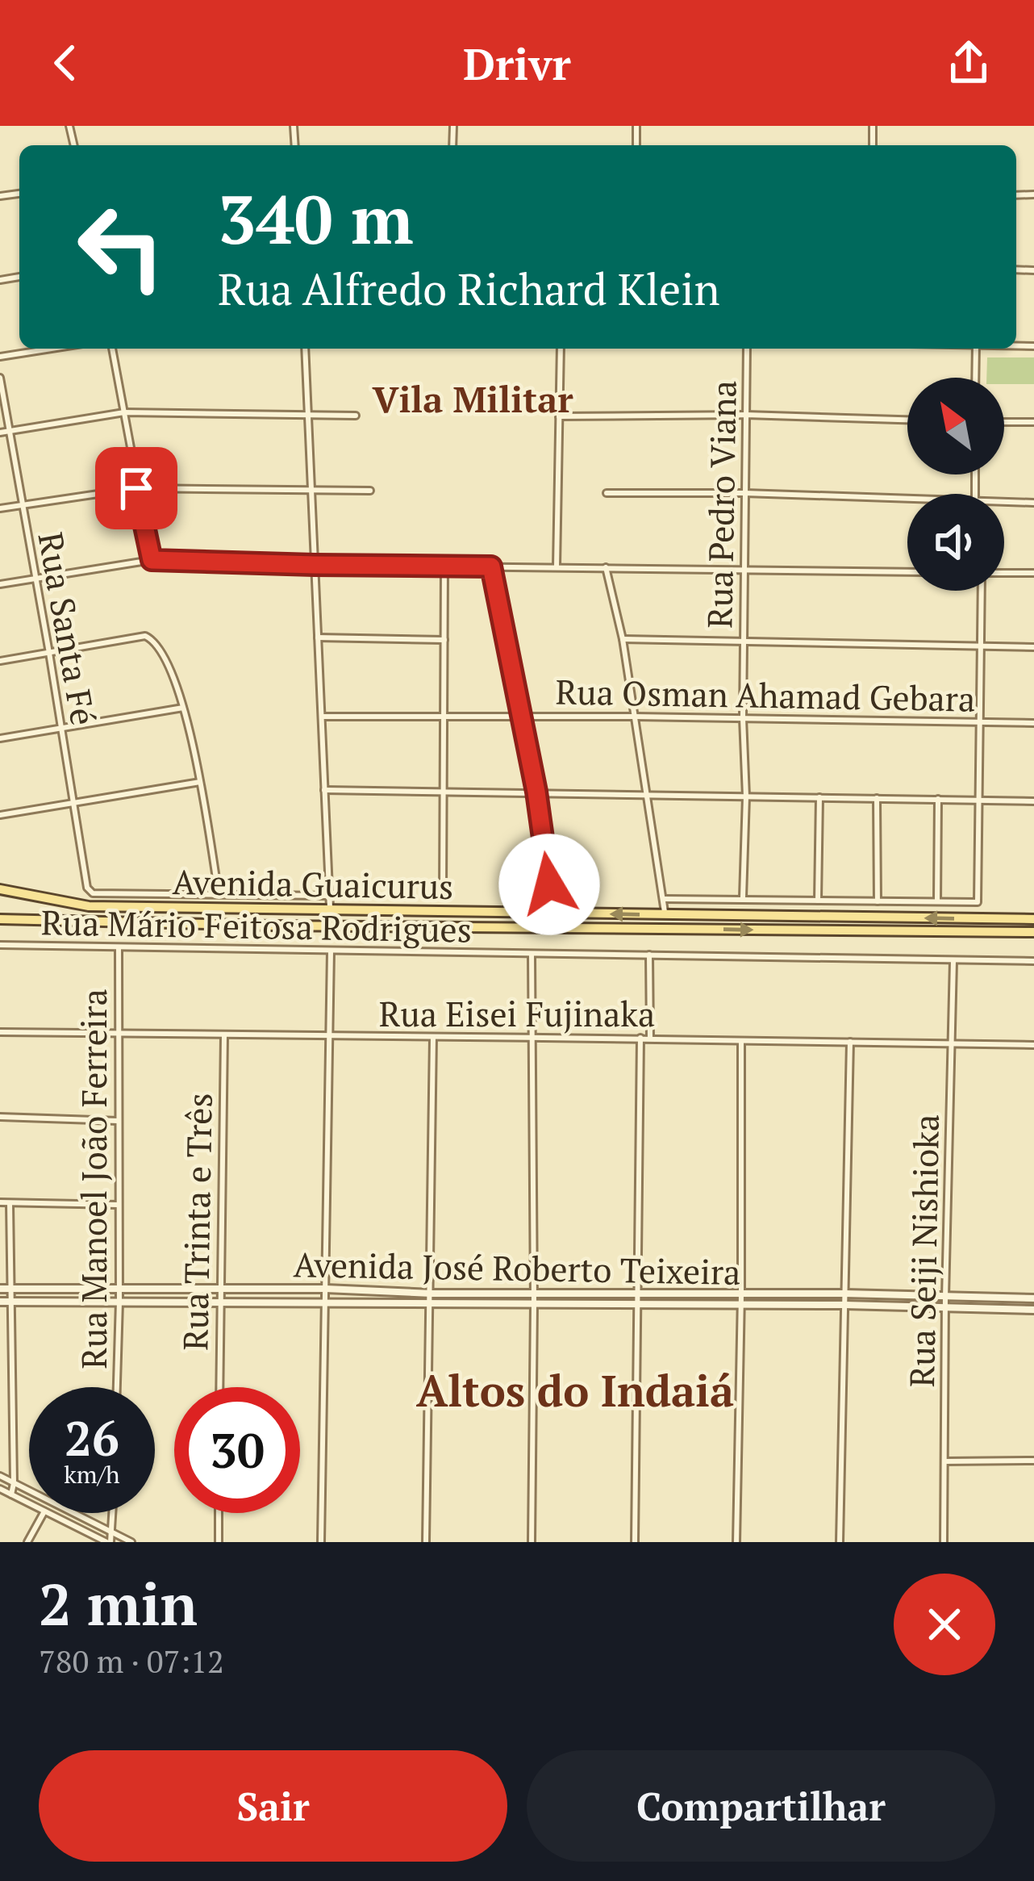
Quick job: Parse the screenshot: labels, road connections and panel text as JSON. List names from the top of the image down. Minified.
{"streets":{"main road":["Avenida Guaicurus"],"street":["Rua Pedro Viana","Rua Santa Fé","Rua Osman Ahamad Gebara","Rua Mário Feitosa Rodrigues","Rua Eisei Fujinaka","Rua Manoel João Ferreira","Rua Trinta e Três","Rua Seiji Nishioka","Avenida José Roberto Teixeira"]},"crossings":[["Rua Pedro Viana","Rua Osman Ahamad Gebara"],["Rua Mário Feitosa Rodrigues","Rua Manoel João Ferreira"],["Rua Mário Feitosa Rodrigues","Rua Seiji Nishioka"],["Rua Eisei Fujinaka","Rua Manoel João Ferreira"],["Rua Eisei Fujinaka","Rua Trinta e Três"],["Rua Eisei Fujinaka","Rua Seiji Nishioka"],["Rua Manoel João Ferreira","Avenida José Roberto Teixeira"],["Rua Trinta e Três","Avenida José Roberto Teixeira"],["Rua Seiji Nishioka","Avenida José Roberto Teixeira"]],"districts":["Vila Militar","Altos do Indaiá"],"north":"top left","page":{"header":"Drivr","turn":["340 m","Rua Alfredo Richard Klein"],"speed":"26 km/h","limit":"30","heading":["2 min","780 m · 07:12"],"buttons":["Sair","Compartilhar"]}}
